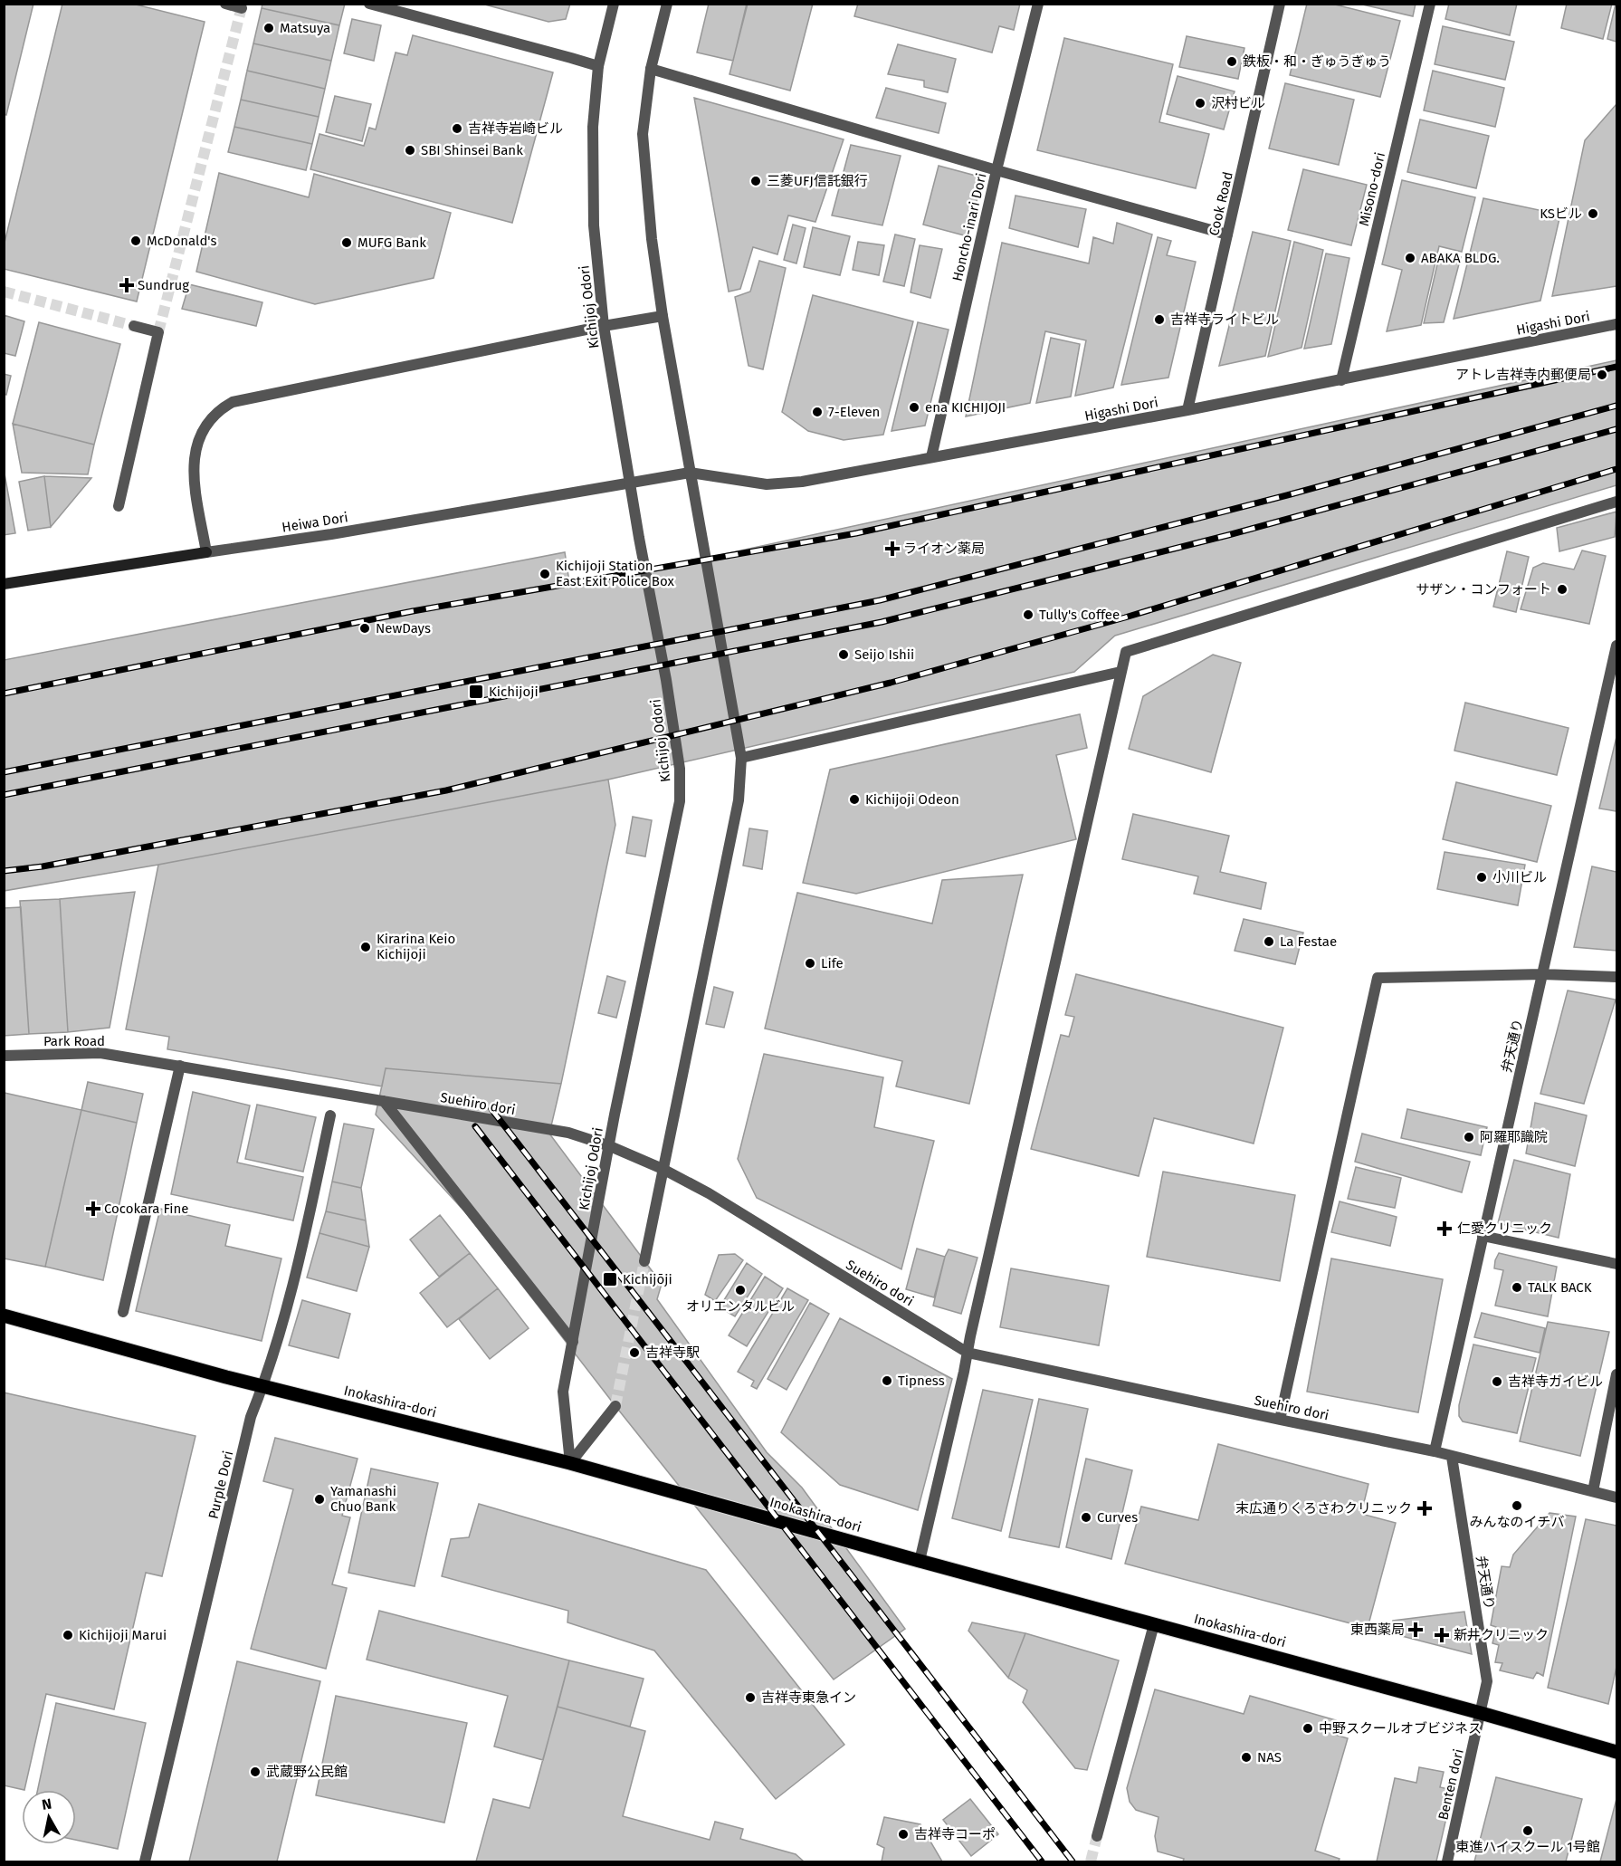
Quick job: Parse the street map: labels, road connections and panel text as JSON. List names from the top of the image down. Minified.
{"streets":{"main road":["Heiwa Dori","Inokashira-dori"],"street":["Misono-dori","Cook Road","Honcho-inari Dori","Kichijoj Odori","Higashi Dori","Park Road","弁天通り","Suehiro dori","Purple Dori","Benten dori"]},"crossings":[["Misono-dori","Higashi Dori"],["Cook Road","Higashi Dori"],["Honcho-inari Dori","Higashi Dori"],["Kichijoj Odori","Higashi Dori"],["Kichijoj Odori","Heiwa Dori"],["Kichijoj Odori","Suehiro dori"],["Kichijoj Odori","Inokashira-dori"],["Higashi Dori","Heiwa Dori"],["Park Road","Suehiro dori"],["弁天通り","Suehiro dori"],["弁天通り","Inokashira-dori"],["弁天通り","Benten dori"],["Inokashira-dori","Purple Dori"],["Inokashira-dori","Benten dori"]],"places":{"other":["Matsuya","鉄板・和・ぎゅうぎゅう","沢村ビル","吉祥寺岩崎ビル","SBI Shinsei Bank","三菱UFJ信託銀行","KSビル","McDonald's","MUFG Bank","ABAKA BLDG.","吉祥寺ライトビル","アトレ吉祥寺内郵便局","ena KICHIJOJI","7-Eleven","Kichijoji Station East Exit Police Box","サザン・コンフォート","Tully's Coffee","NewDays","Seijo Ishii","Kichijoji Odeon","小川ビル","La Festae","Kirarina Keio Kichijoji","Life","阿羅耶識院","TALK BACK","オリエンタルビル","吉祥寺駅","Tipness","吉祥寺ガイビル","Yamanashi Chuo Bank","みんなのイチバ","Curves","Kichijoji Marui","吉祥寺東急イン","中野スクールオブビジネス","NAS","武蔵野公民館","東進ハイスクール 1号館","吉祥寺コーポ"],"health":["Sundrug","ライオン薬局","Cocokara Fine","仁愛クリニック","末広通りくろさわクリニック","東西薬局","新井クリニック"],"transit":["Kichijoji","Kichijōji"]},"north":"top"}
